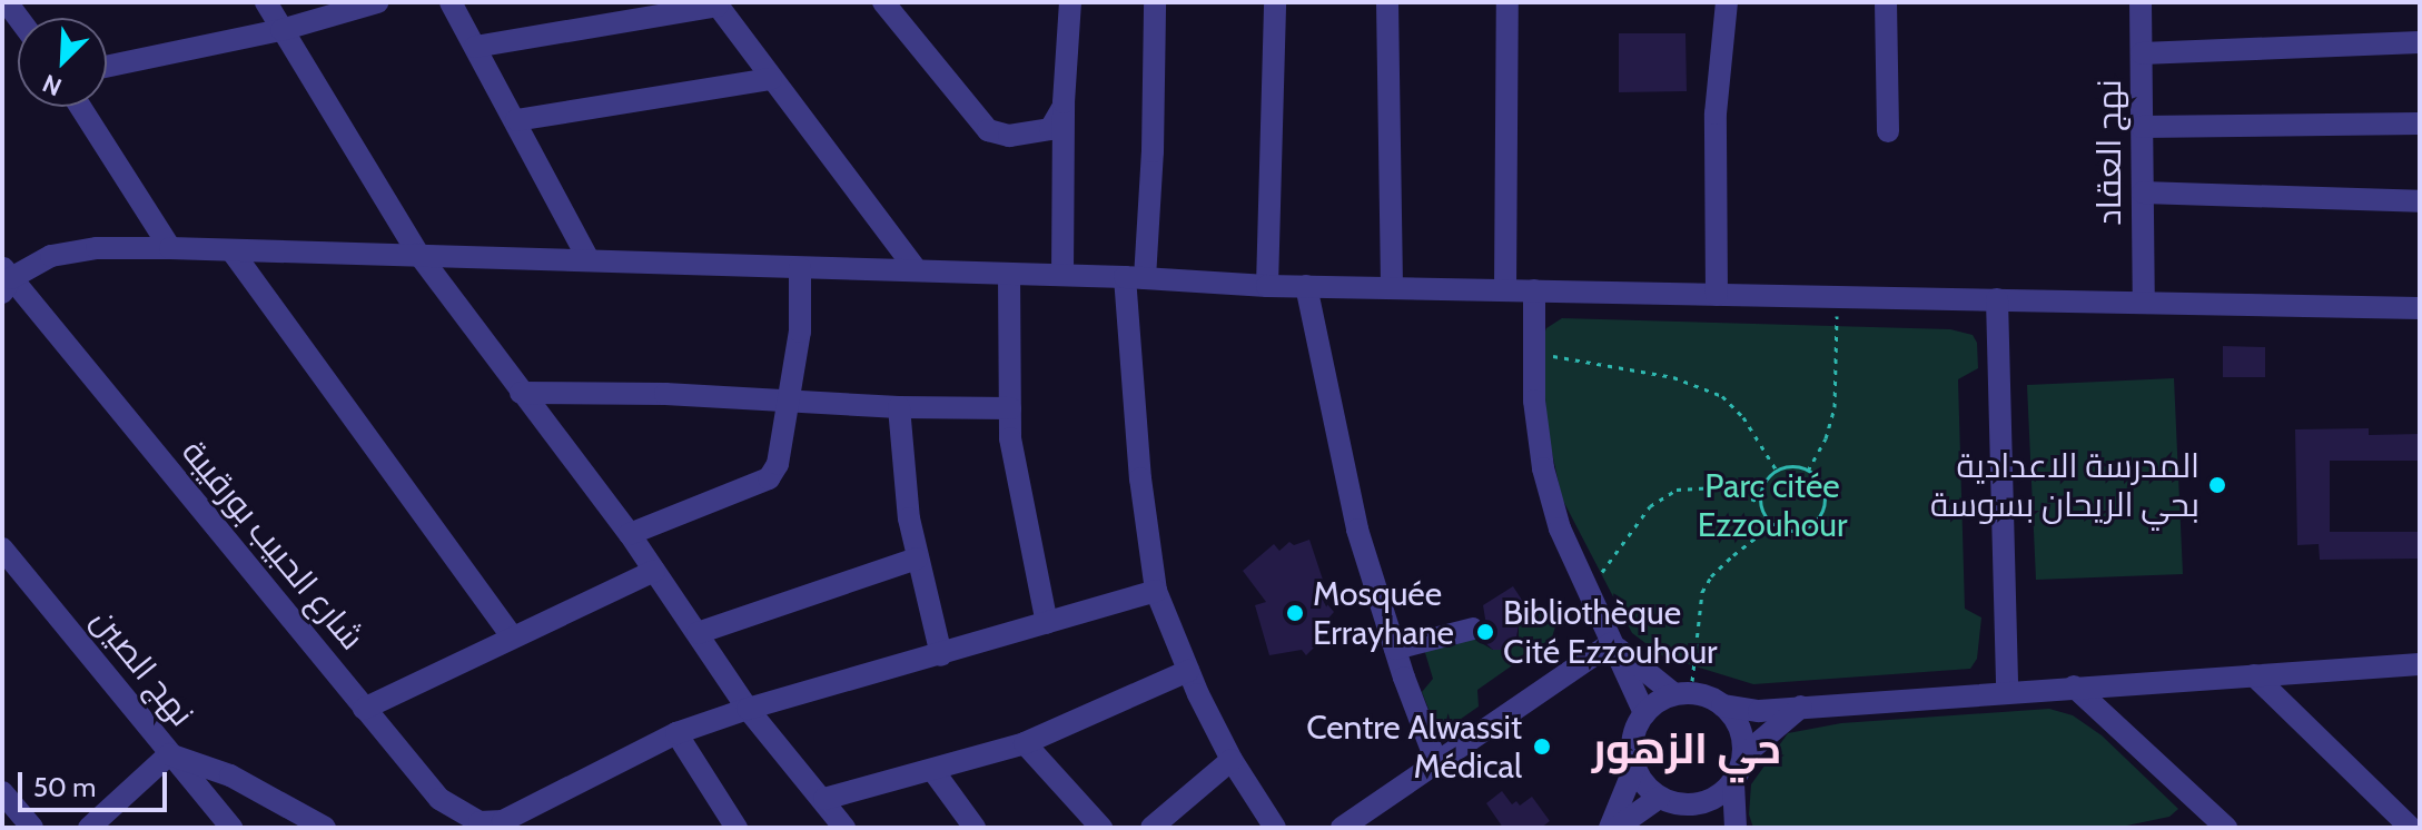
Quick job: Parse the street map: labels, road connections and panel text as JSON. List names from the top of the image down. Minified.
{"streets":{"street":["نهج العقاد","شارع الحبيب بورقيبة","نهج الصين"]},"districts":["حي الزهور"],"parks":["Parc citée Ezzouhour"],"places":["المدرسة الاعدادية بحي الريحان بسوسة","Mosquée Errayhane","Bibliothèque Cité Ezzouhour","Centre Alwassit Médical"],"scale_bar":"50 m","north":"bottom left"}
